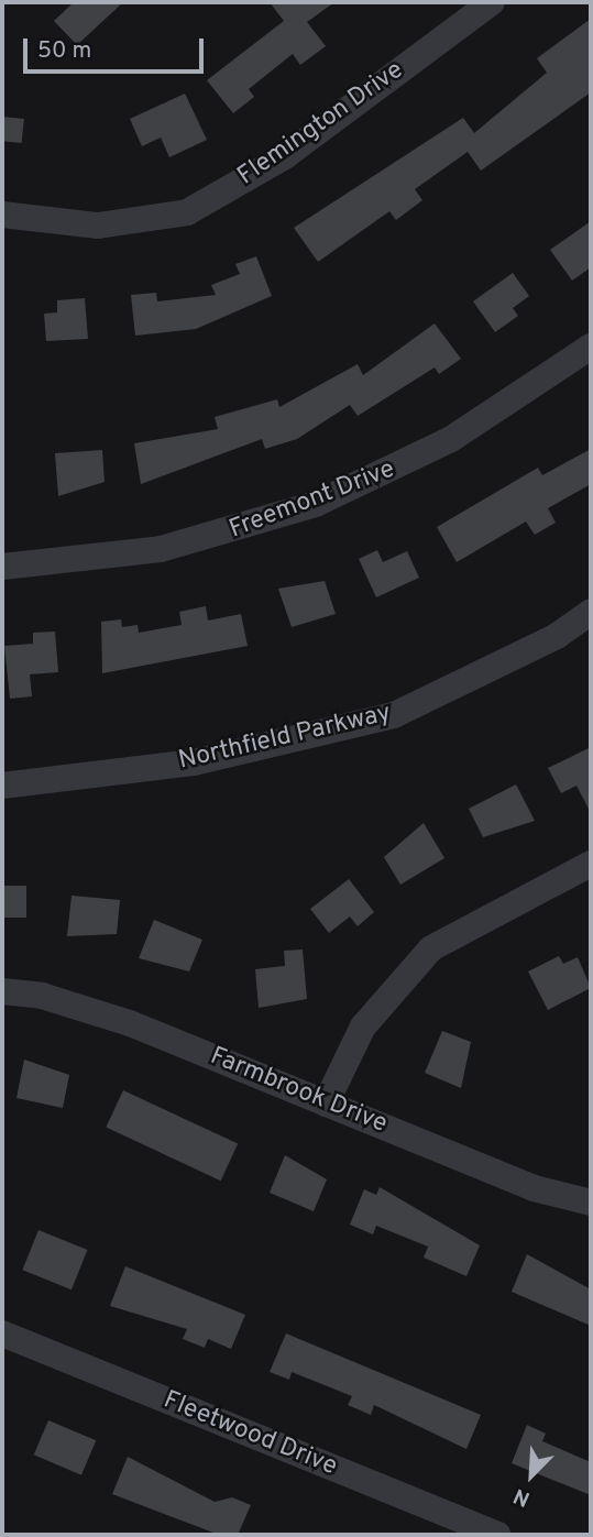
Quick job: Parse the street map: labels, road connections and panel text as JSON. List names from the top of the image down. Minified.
{"streets":{"street":["Flemington Drive","Freemont Drive","Northfield Parkway","Farmbrook Drive","Fleetwood Drive"]},"scale_bar":"50 m","north":"bottom left"}
